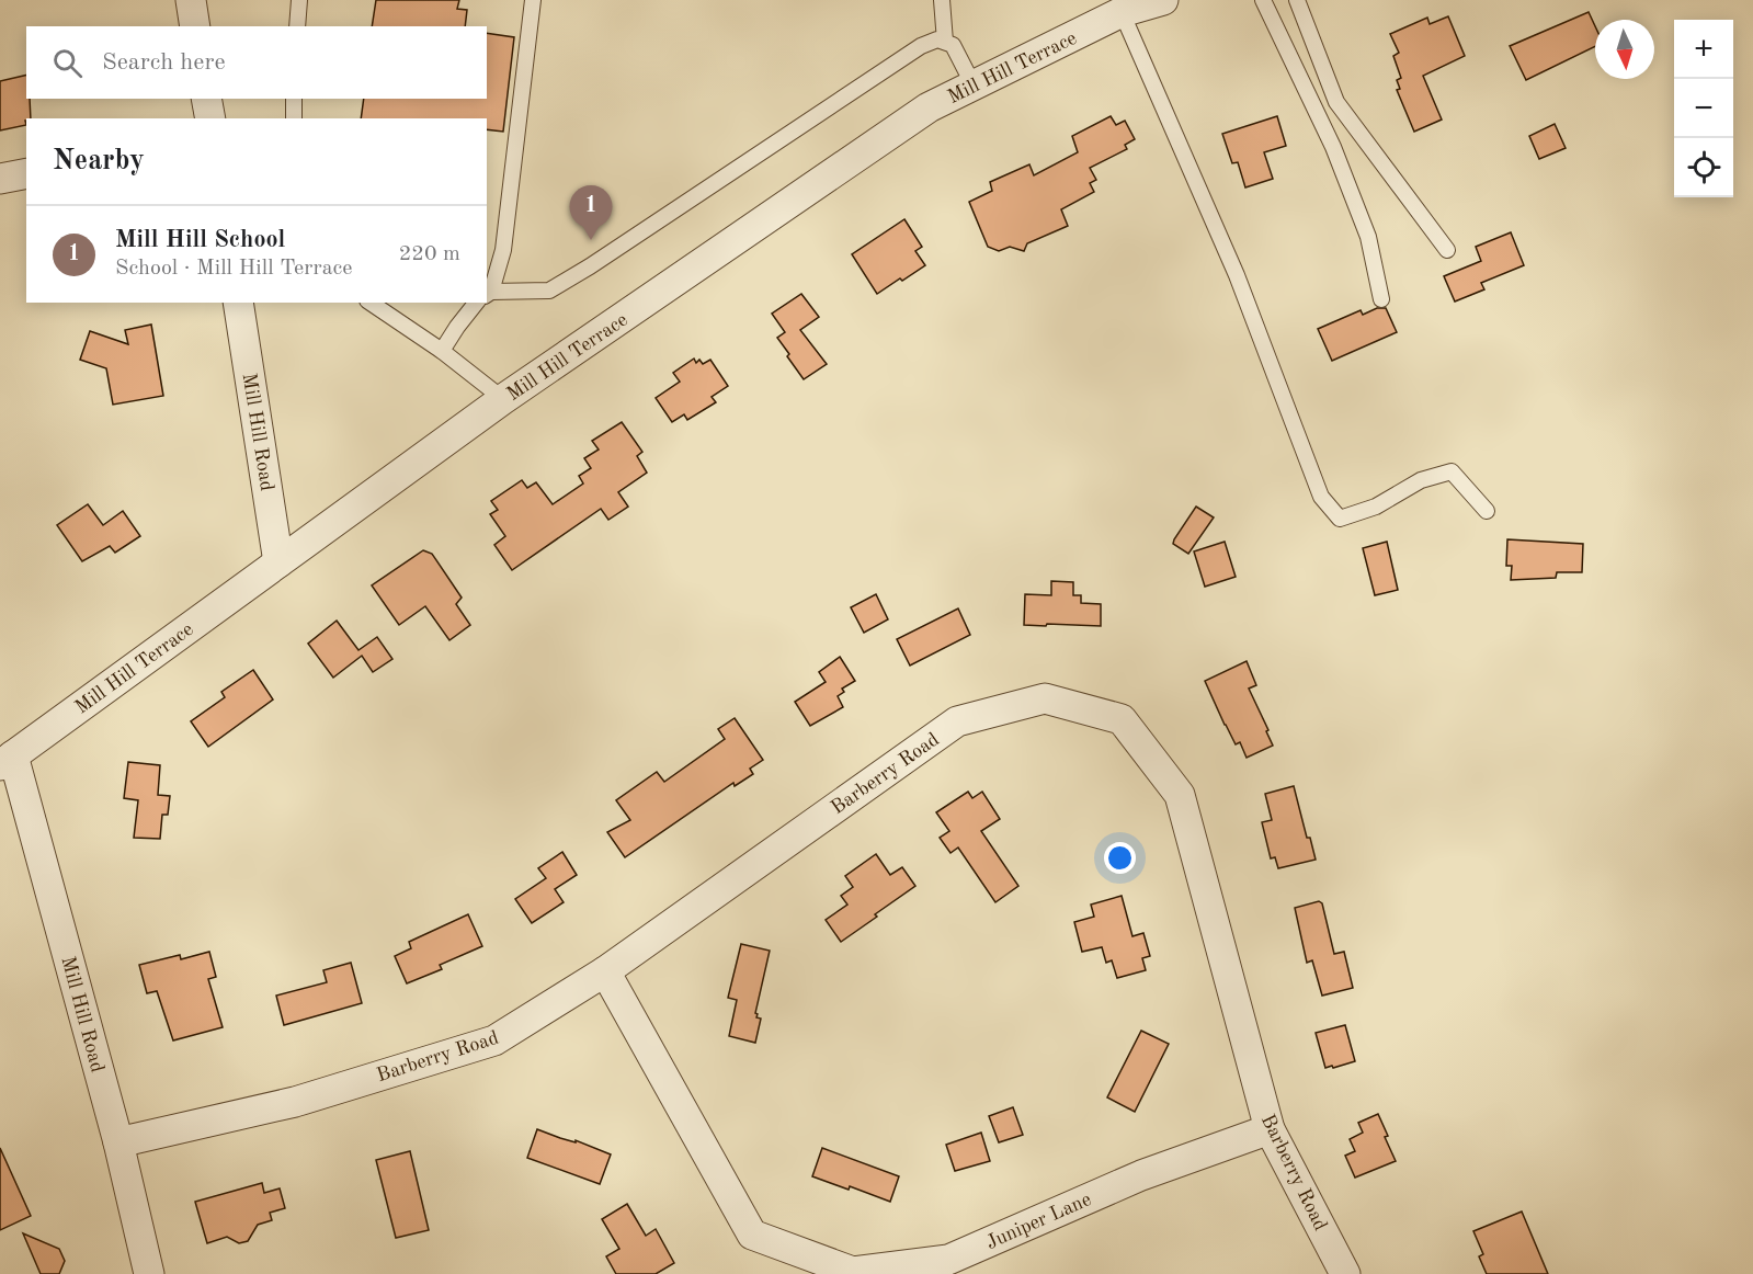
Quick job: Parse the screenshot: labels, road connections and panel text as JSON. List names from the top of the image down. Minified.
{"streets":{"street":["Mill Hill Terrace","Mill Hill Road","Barberry Road","Juniper Lane"]},"crossings":[["Mill Hill Terrace","Mill Hill Road"],["Mill Hill Road","Barberry Road"],["Barberry Road","Juniper Lane"]],"north":"bottom","page":{"map_buttons":["+","−"],"search":"Search here","heading":"Nearby","pins":"1","list":[{"mark":"1","name":"Mill Hill School","note":"School · Mill Hill Terrace","value":"220 m"}]}}
